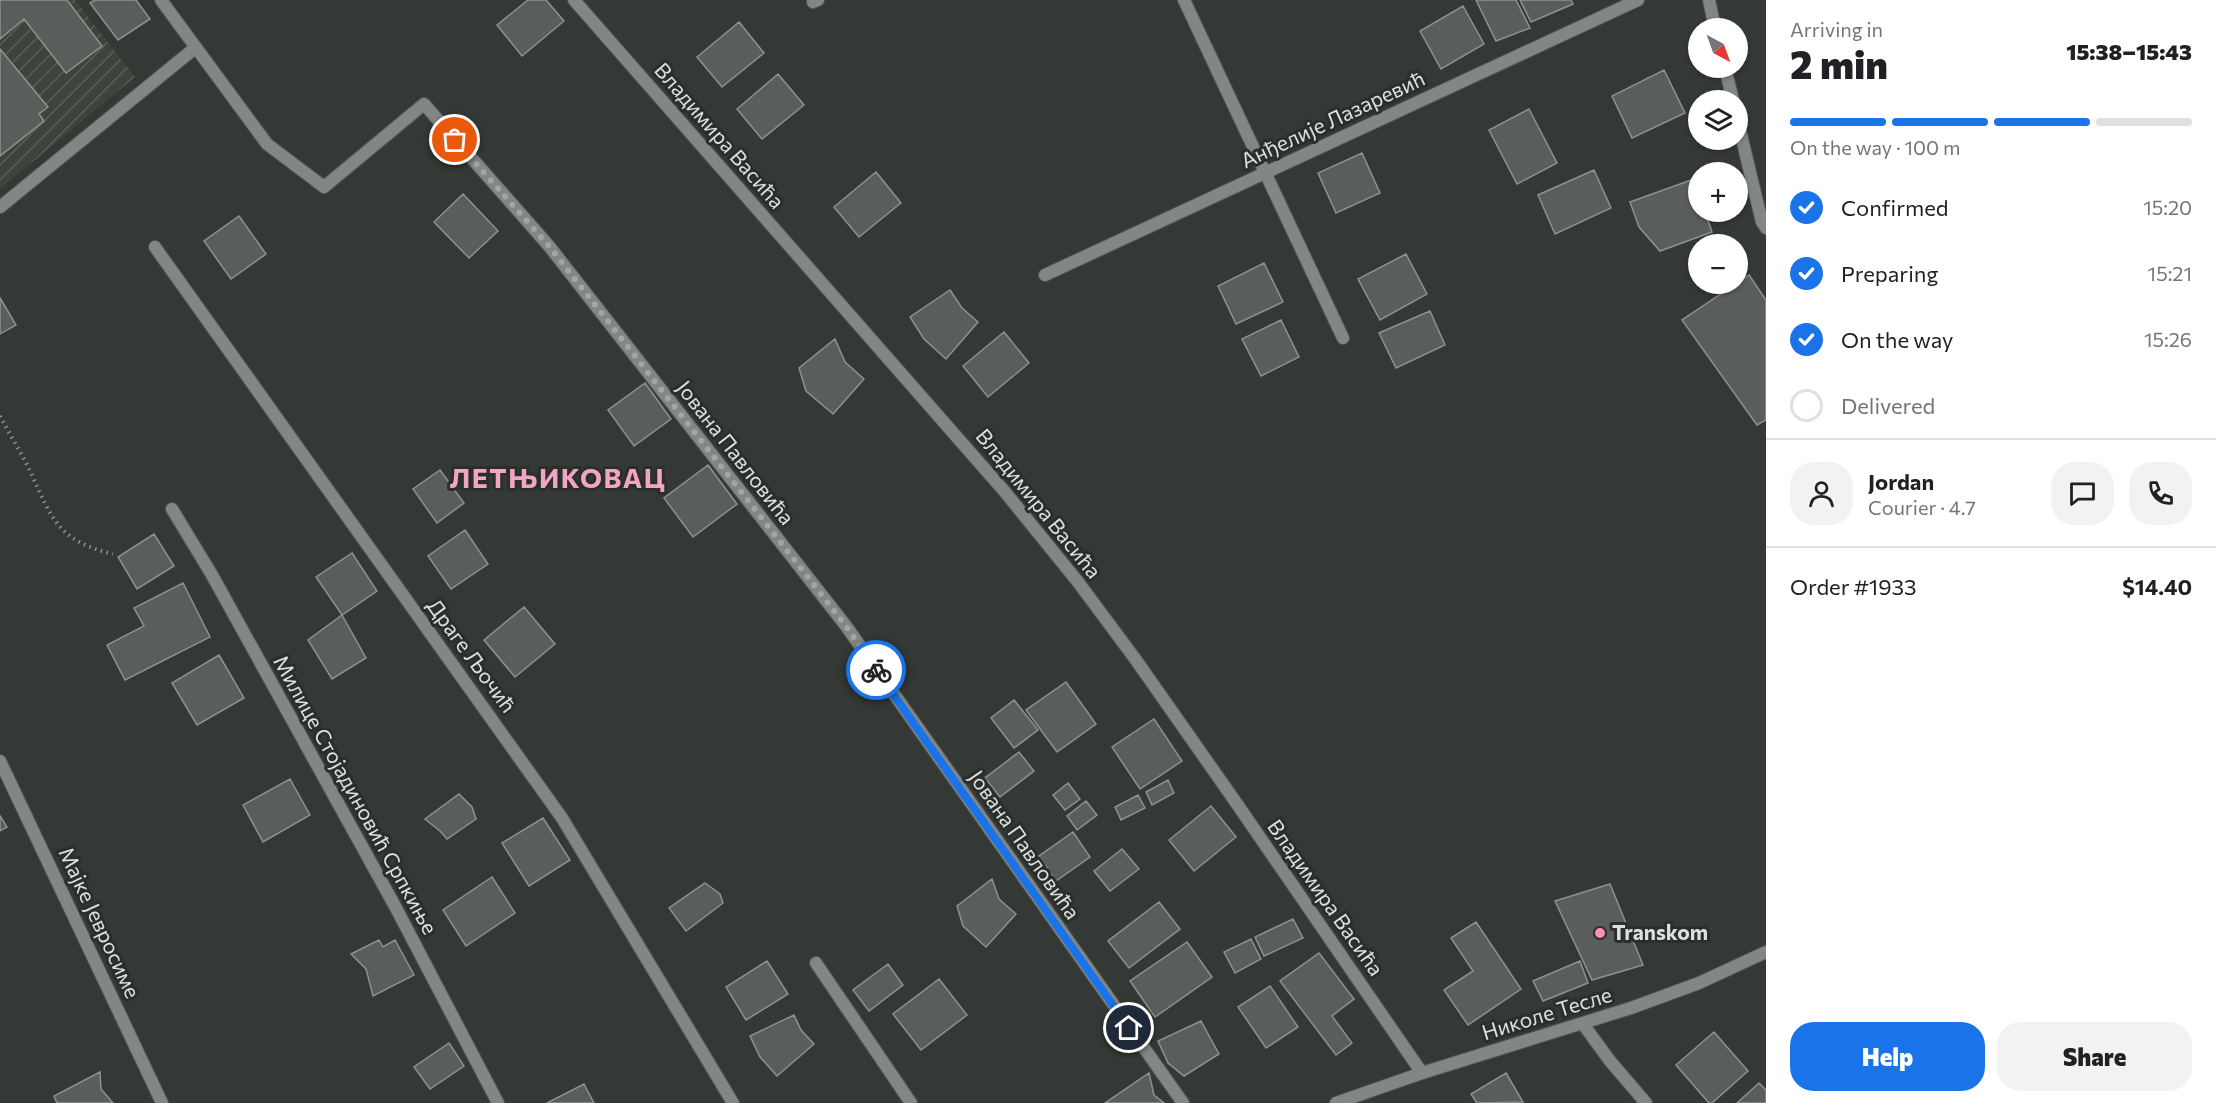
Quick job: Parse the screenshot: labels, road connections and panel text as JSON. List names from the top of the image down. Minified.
{"streets":{"street":["Анђелије Лазаревић","Владимира Васића","Јована Павловића","Драге Љочић","Милице Стојадиновић Српкиње","Мајке Јевросиме","Николе Тесле"]},"crossings":[["Владимира Васића","Николе Тесле"]],"districts":["ЛЕТЊИКОВАЦ"],"places":["Transkom"],"north":"bottom right","page":{"heading":["2 min","Arriving in","15:38–15:43"],"panel":["Jordan","Courier · 4.7","Order #1933","$14.40"],"map_buttons":["+","−"],"bar":"On the way · 100 m","list":[["Confirmed","15:20"],["Preparing","15:21"],["On the way","15:26"],"Delivered"],"buttons":["Help","Share"]}}
